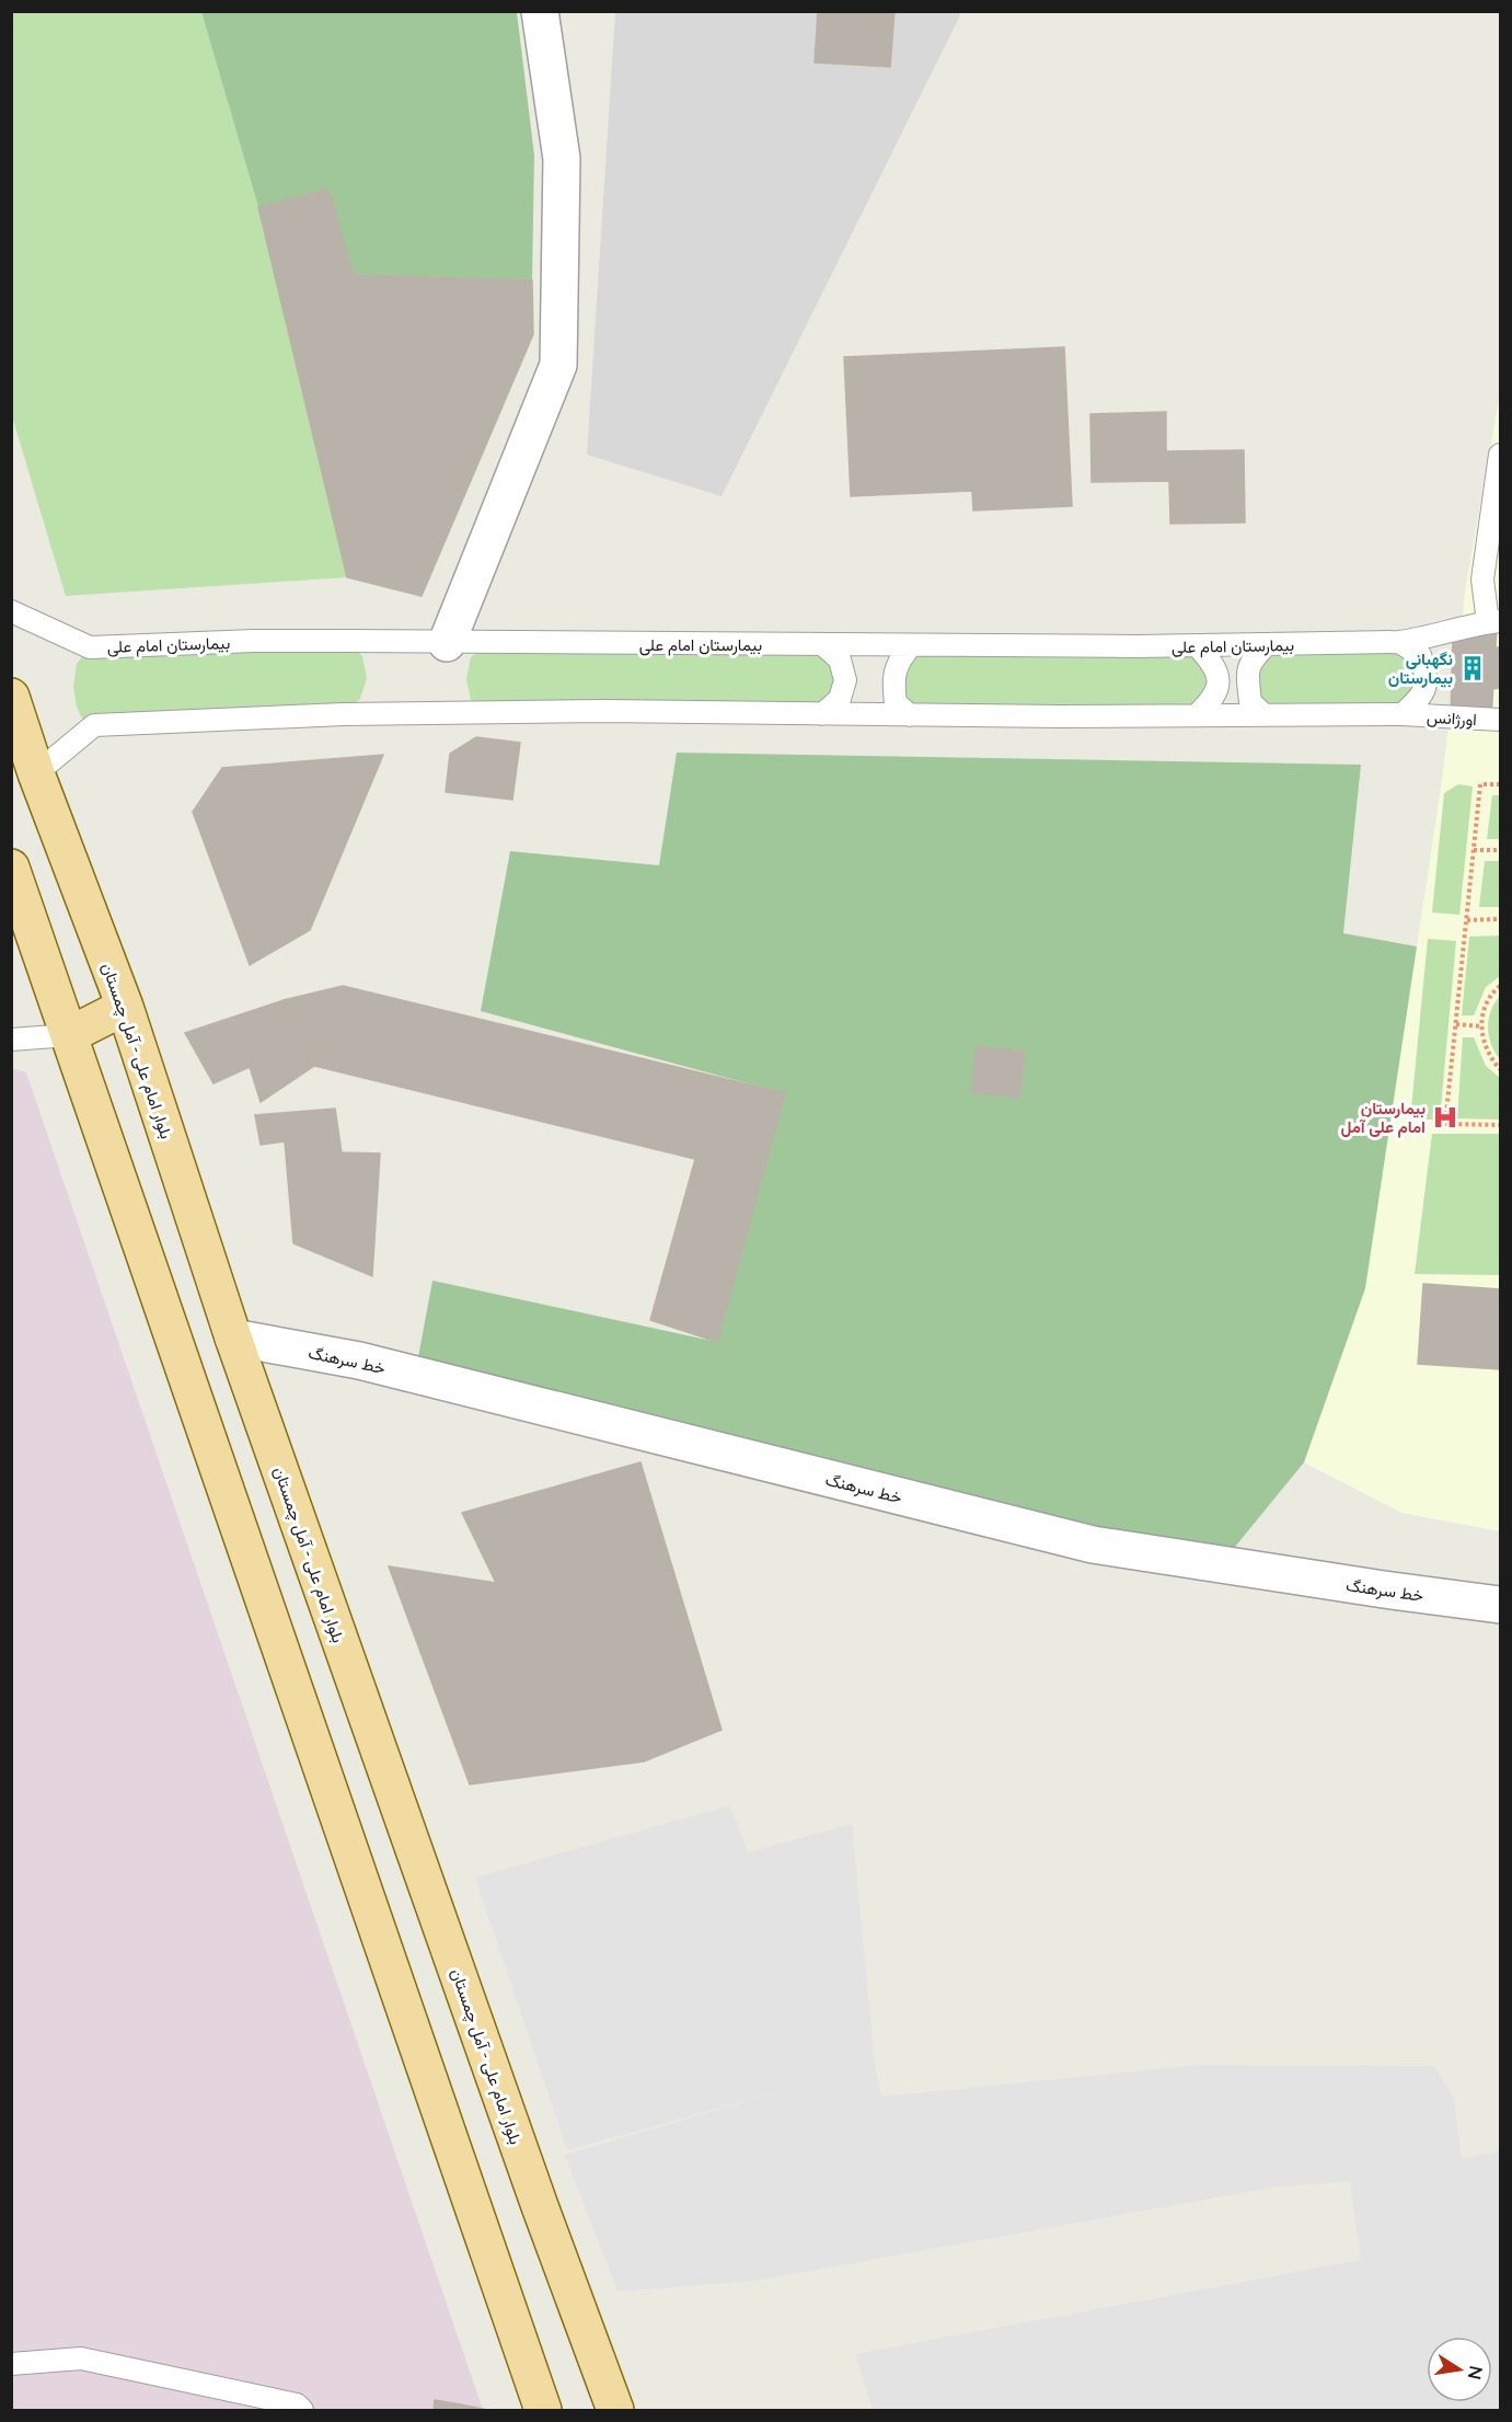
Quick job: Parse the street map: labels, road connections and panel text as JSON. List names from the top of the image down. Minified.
{"streets":{"main road":["بلوار امام علی - آمل چمستان"],"street":["خط سرهنگ"],"lane":["بیمارستان امام علی","اورژانس"]},"crossings":[["بلوار امام علی - آمل چمستان","خط سرهنگ"]],"places":{"building":["نگهبانی بیمارستان"],"hospital":["بیمارستان امام علی آمل"]},"north":"right"}
